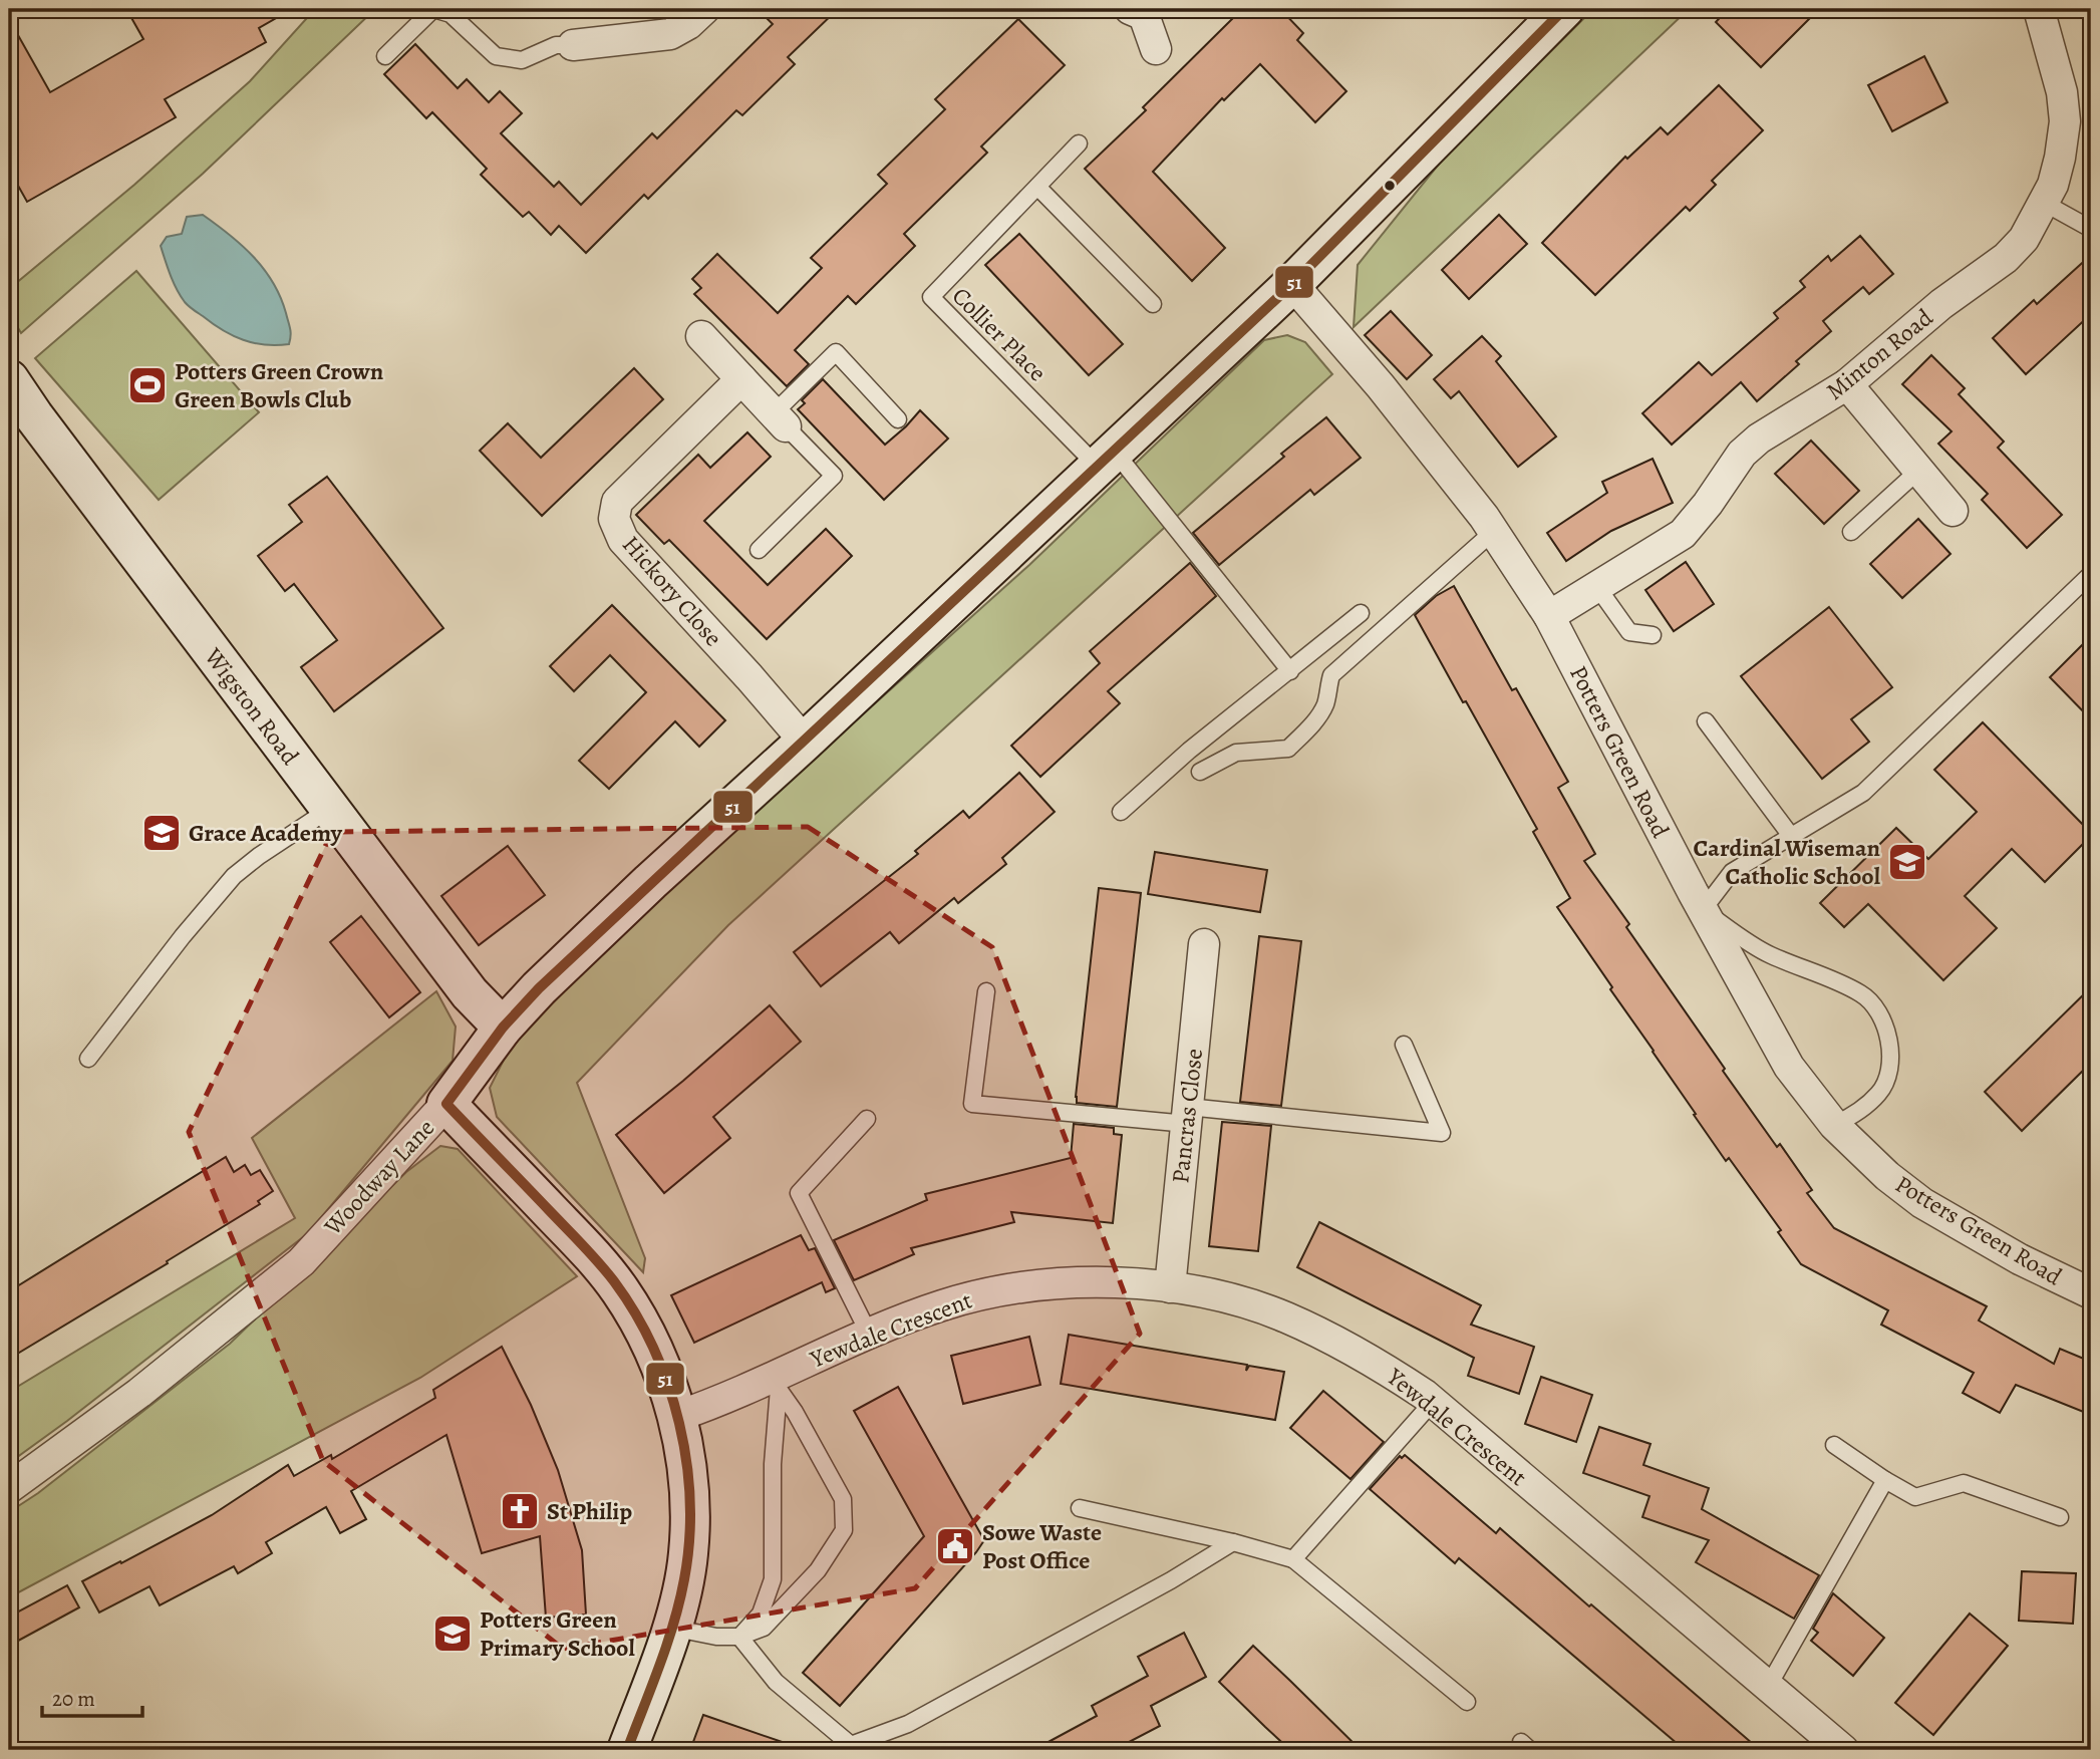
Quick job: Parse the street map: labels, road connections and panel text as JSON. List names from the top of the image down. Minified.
{"streets":{"street":["Minton Road","Hickory Close","Wigston Road","Potters Green Road","Pancras Close","Woodway Lane","Yewdale Crescent"],"lane":["Collier Place"]},"crossings":[["Collier Place","Woodway Lane"],["Minton Road","Potters Green Road"],["Hickory Close","Woodway Lane"],["Wigston Road","Woodway Lane"],["Potters Green Road","Woodway Lane"],["Pancras Close","Yewdale Crescent"]],"places":{"sports":["Potters Green Crown Green Bowls Club"],"school or university":["Grace Academy","Cardinal Wiseman Catholic School","Potters Green Primary School"],"church":["St Philip"],"public building":["Sowe Waste Post Office"]},"lines":["transit line 51"],"scale_bar":"20 m"}
